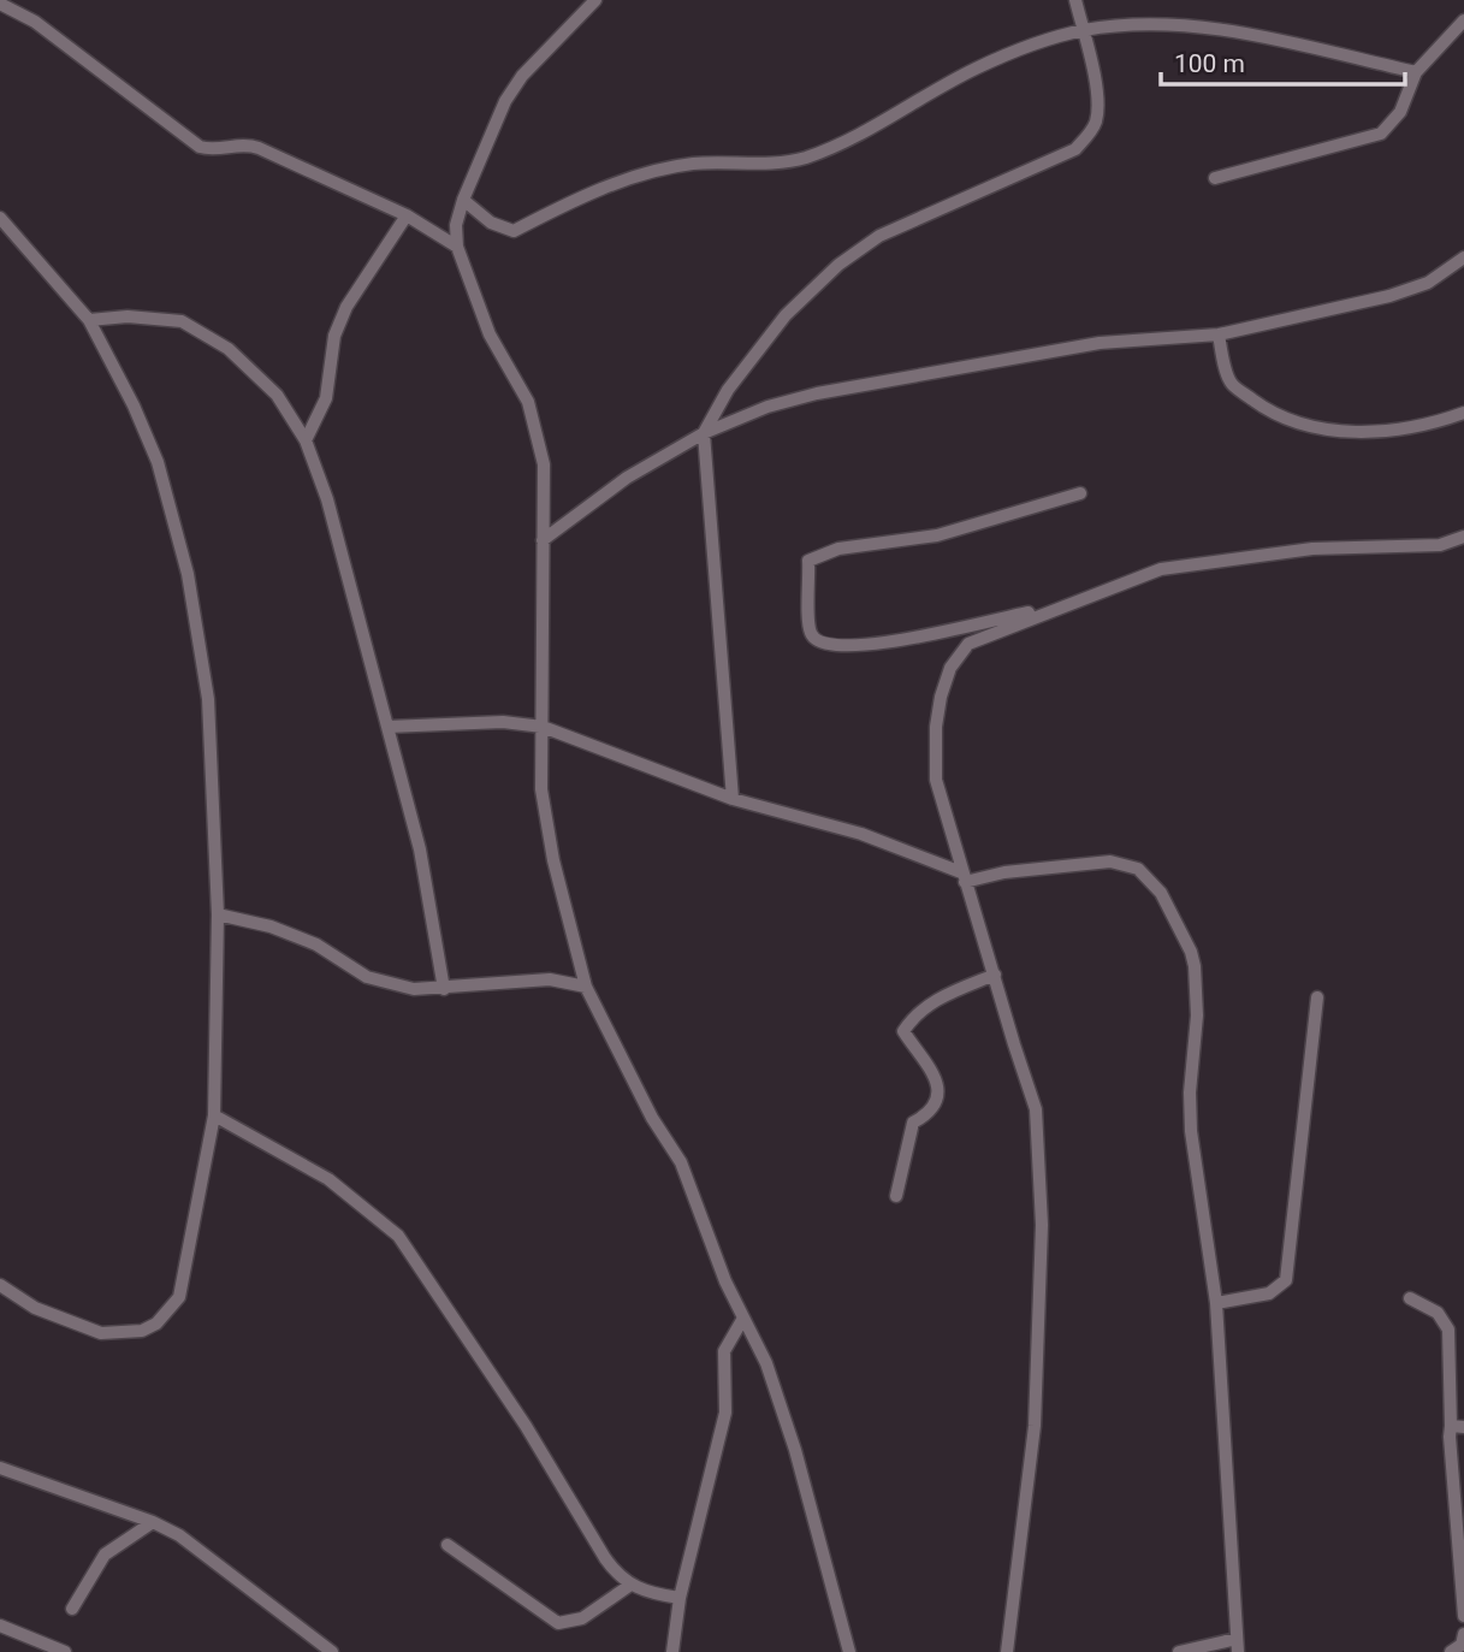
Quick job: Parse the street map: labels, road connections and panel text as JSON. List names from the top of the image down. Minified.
{"scale_bar":"100 m"}
